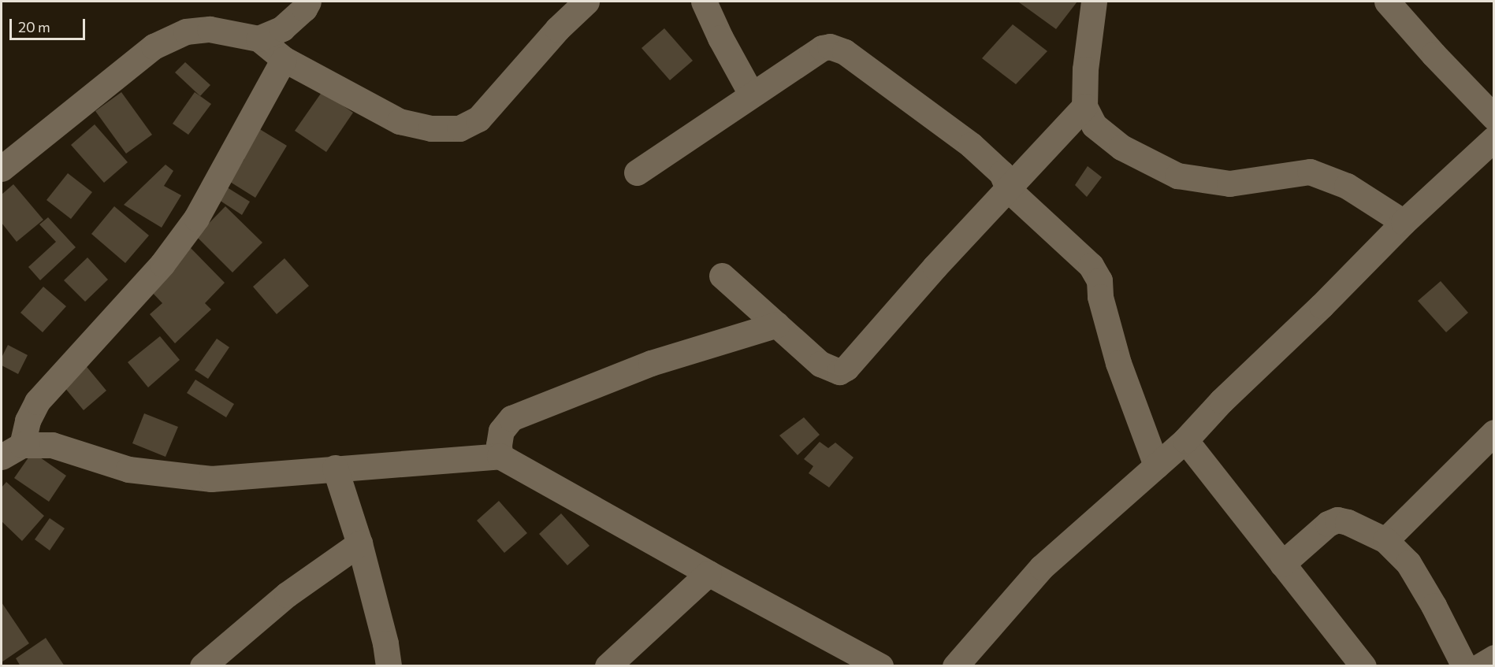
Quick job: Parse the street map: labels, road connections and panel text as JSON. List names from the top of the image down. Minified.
{"scale_bar":"20 m"}
